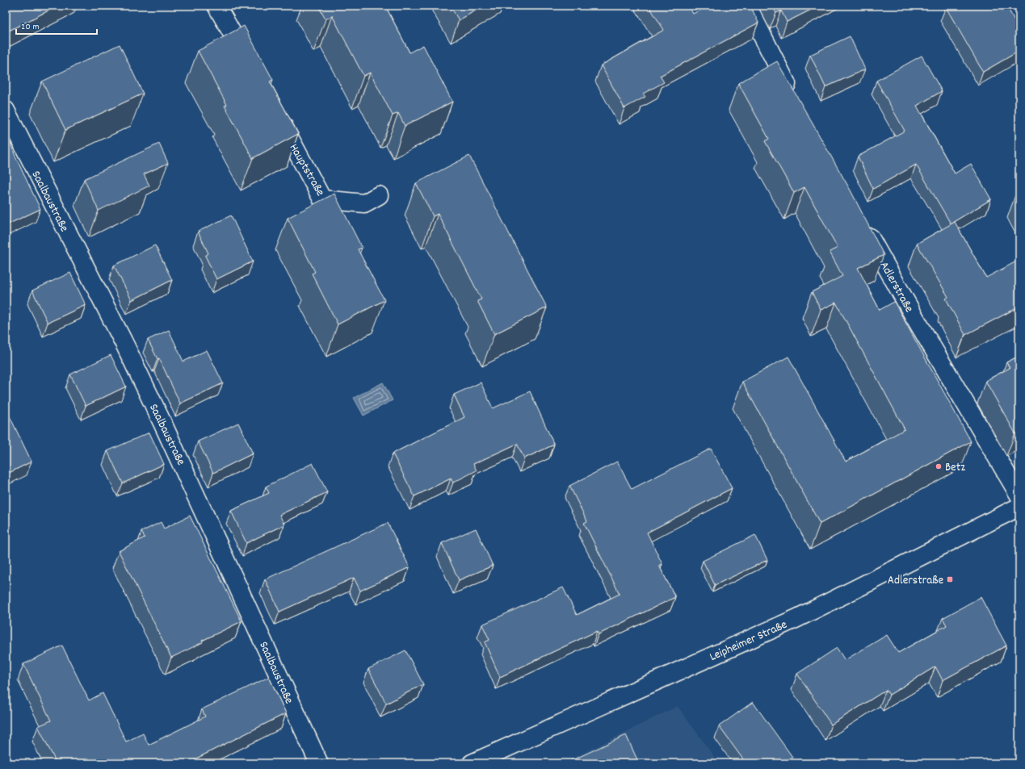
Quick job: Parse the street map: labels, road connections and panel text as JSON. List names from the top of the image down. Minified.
{"streets":{"street":["Hauptstraße","Saalbaustraße","Adlerstraße","Leipheimer Straße"]},"places":{"other":["Betz"],"transit":["Adlerstraße"]},"scale_bar":"20 m"}
